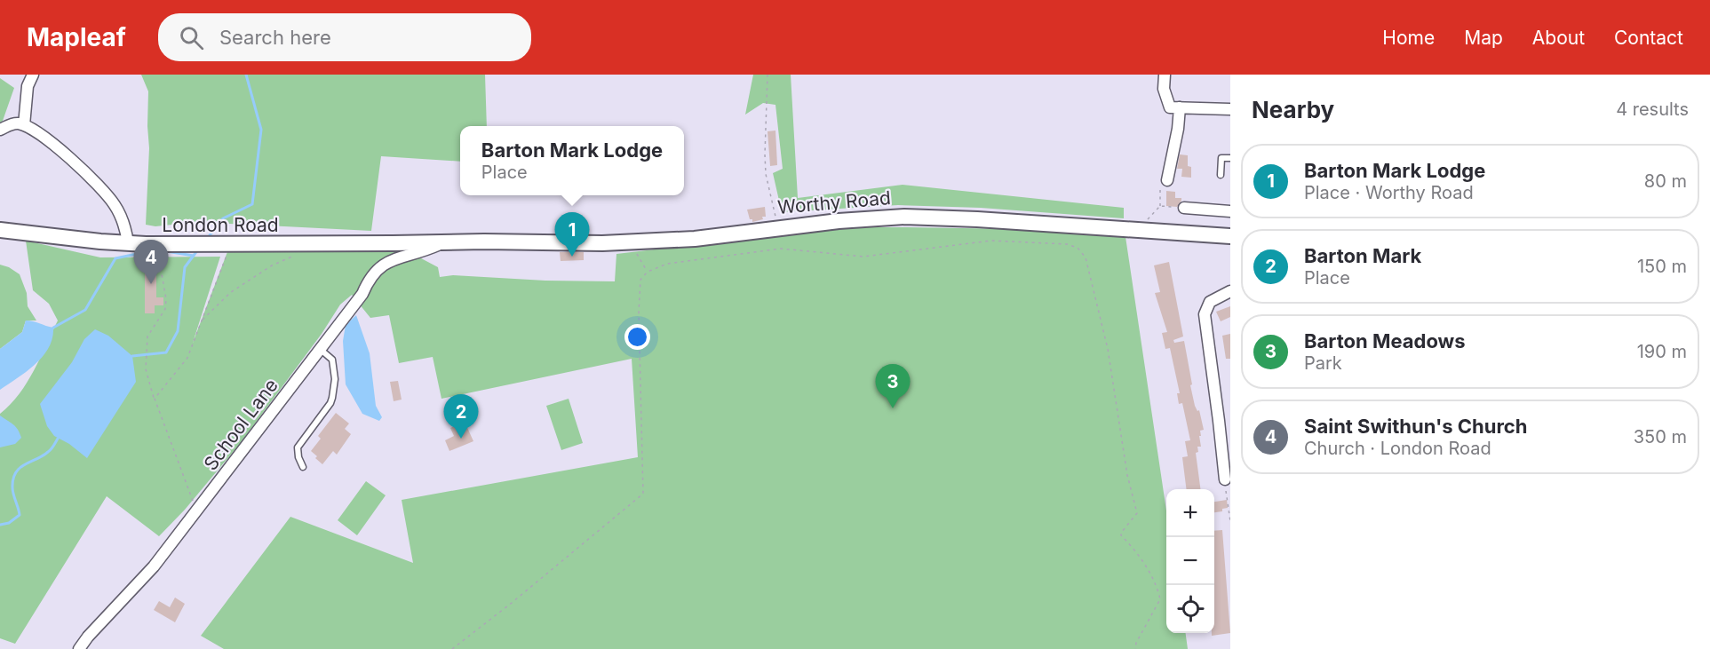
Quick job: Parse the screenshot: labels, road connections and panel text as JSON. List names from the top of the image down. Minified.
{"streets":{"main road":["Worthy Road","London Road"],"street":["School Lane"]},"crossings":[["Worthy Road","London Road"],["Worthy Road","School Lane"],["London Road","School Lane"]],"page":{"header":"Mapleaf","search":"Search here","nav":["Home","Map","About","Contact"],"heading":["Nearby","4 results"],"popup":["Barton Mark Lodge","Place"],"list":[{"mark":"1","name":"Barton Mark Lodge","note":"Place · Worthy Road","value":"80 m"},{"mark":"2","name":"Barton Mark","note":"Place","value":"150 m"},{"mark":"3","name":"Barton Meadows","note":"Park","value":"190 m"},{"mark":"4","name":"Saint Swithun's Church","note":"Church · London Road","value":"350 m"}],"pins":["1","4","3","2"],"map_buttons":["+","−"]}}
